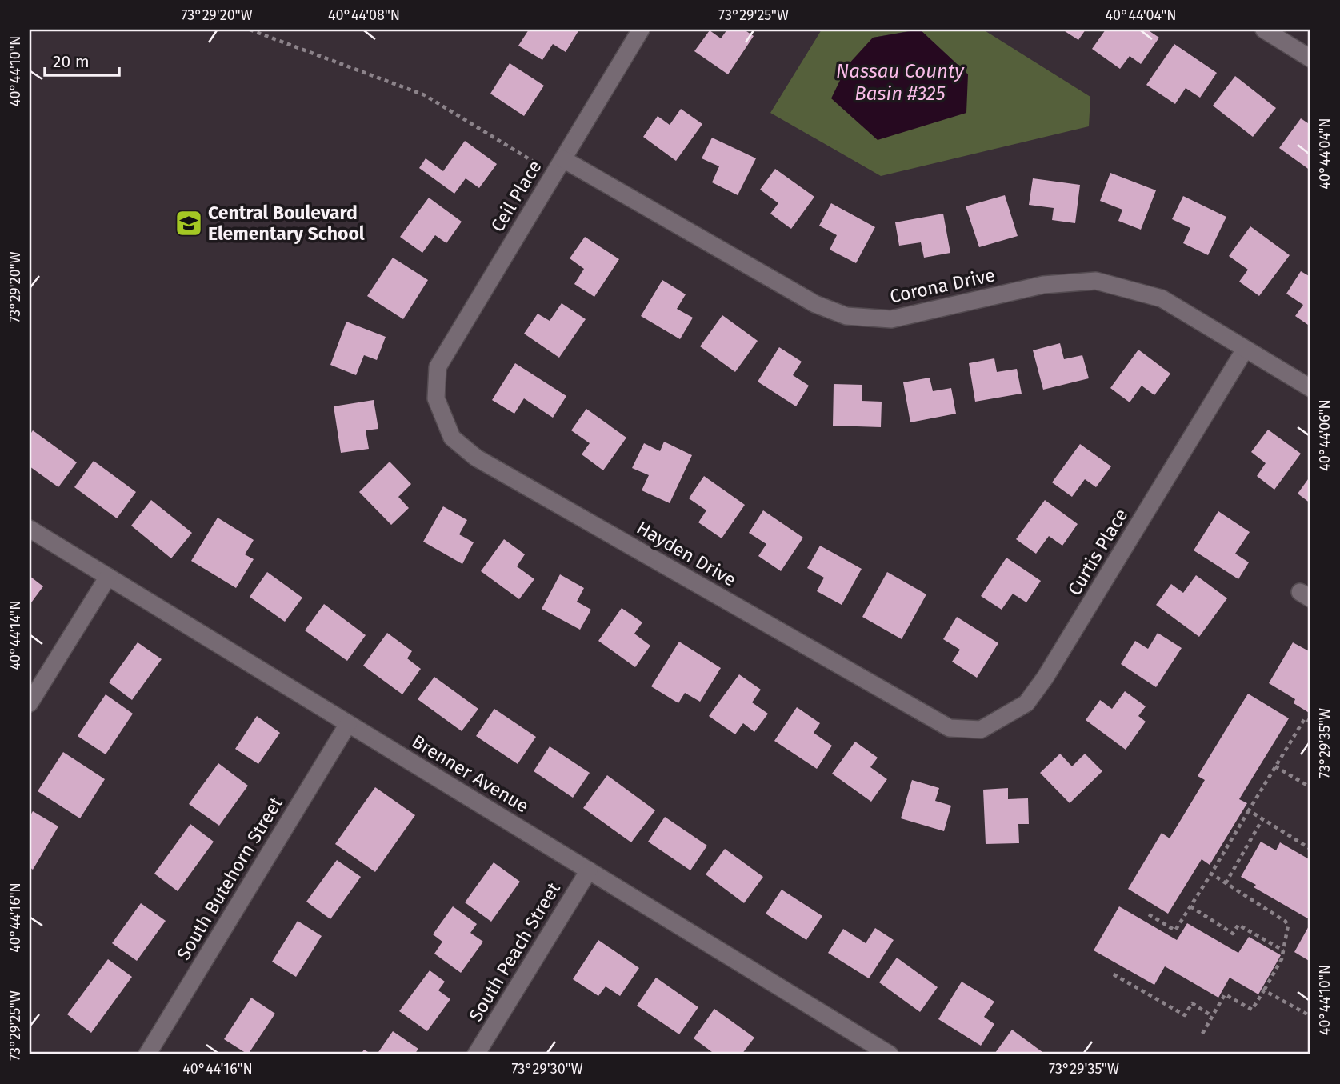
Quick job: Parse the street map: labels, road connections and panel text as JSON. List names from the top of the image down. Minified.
{"streets":{"street":["Ceil Place","Corona Drive","Curtis Place","Hayden Drive","Brenner Avenue","South Butehorn Street","South Peach Street"]},"crossings":[["Ceil Place","Corona Drive"],["Ceil Place","Hayden Drive"],["Corona Drive","Curtis Place"],["Curtis Place","Hayden Drive"],["Brenner Avenue","South Butehorn Street"],["Brenner Avenue","South Peach Street"]],"water":["Nassau County Basin #325"],"places":{"school or university":["Central Boulevard Elementary School"]},"scale_bar":"20 m","coordinates":["73°29'20\"W","40°44'08\"N","73°29'25\"W","40°44'04\"N","40°44'10\"N","40°44'06\"N","40°44'14\"N","73°29'35\"W","40°44'16\"N","73°29'30\"W"]}
